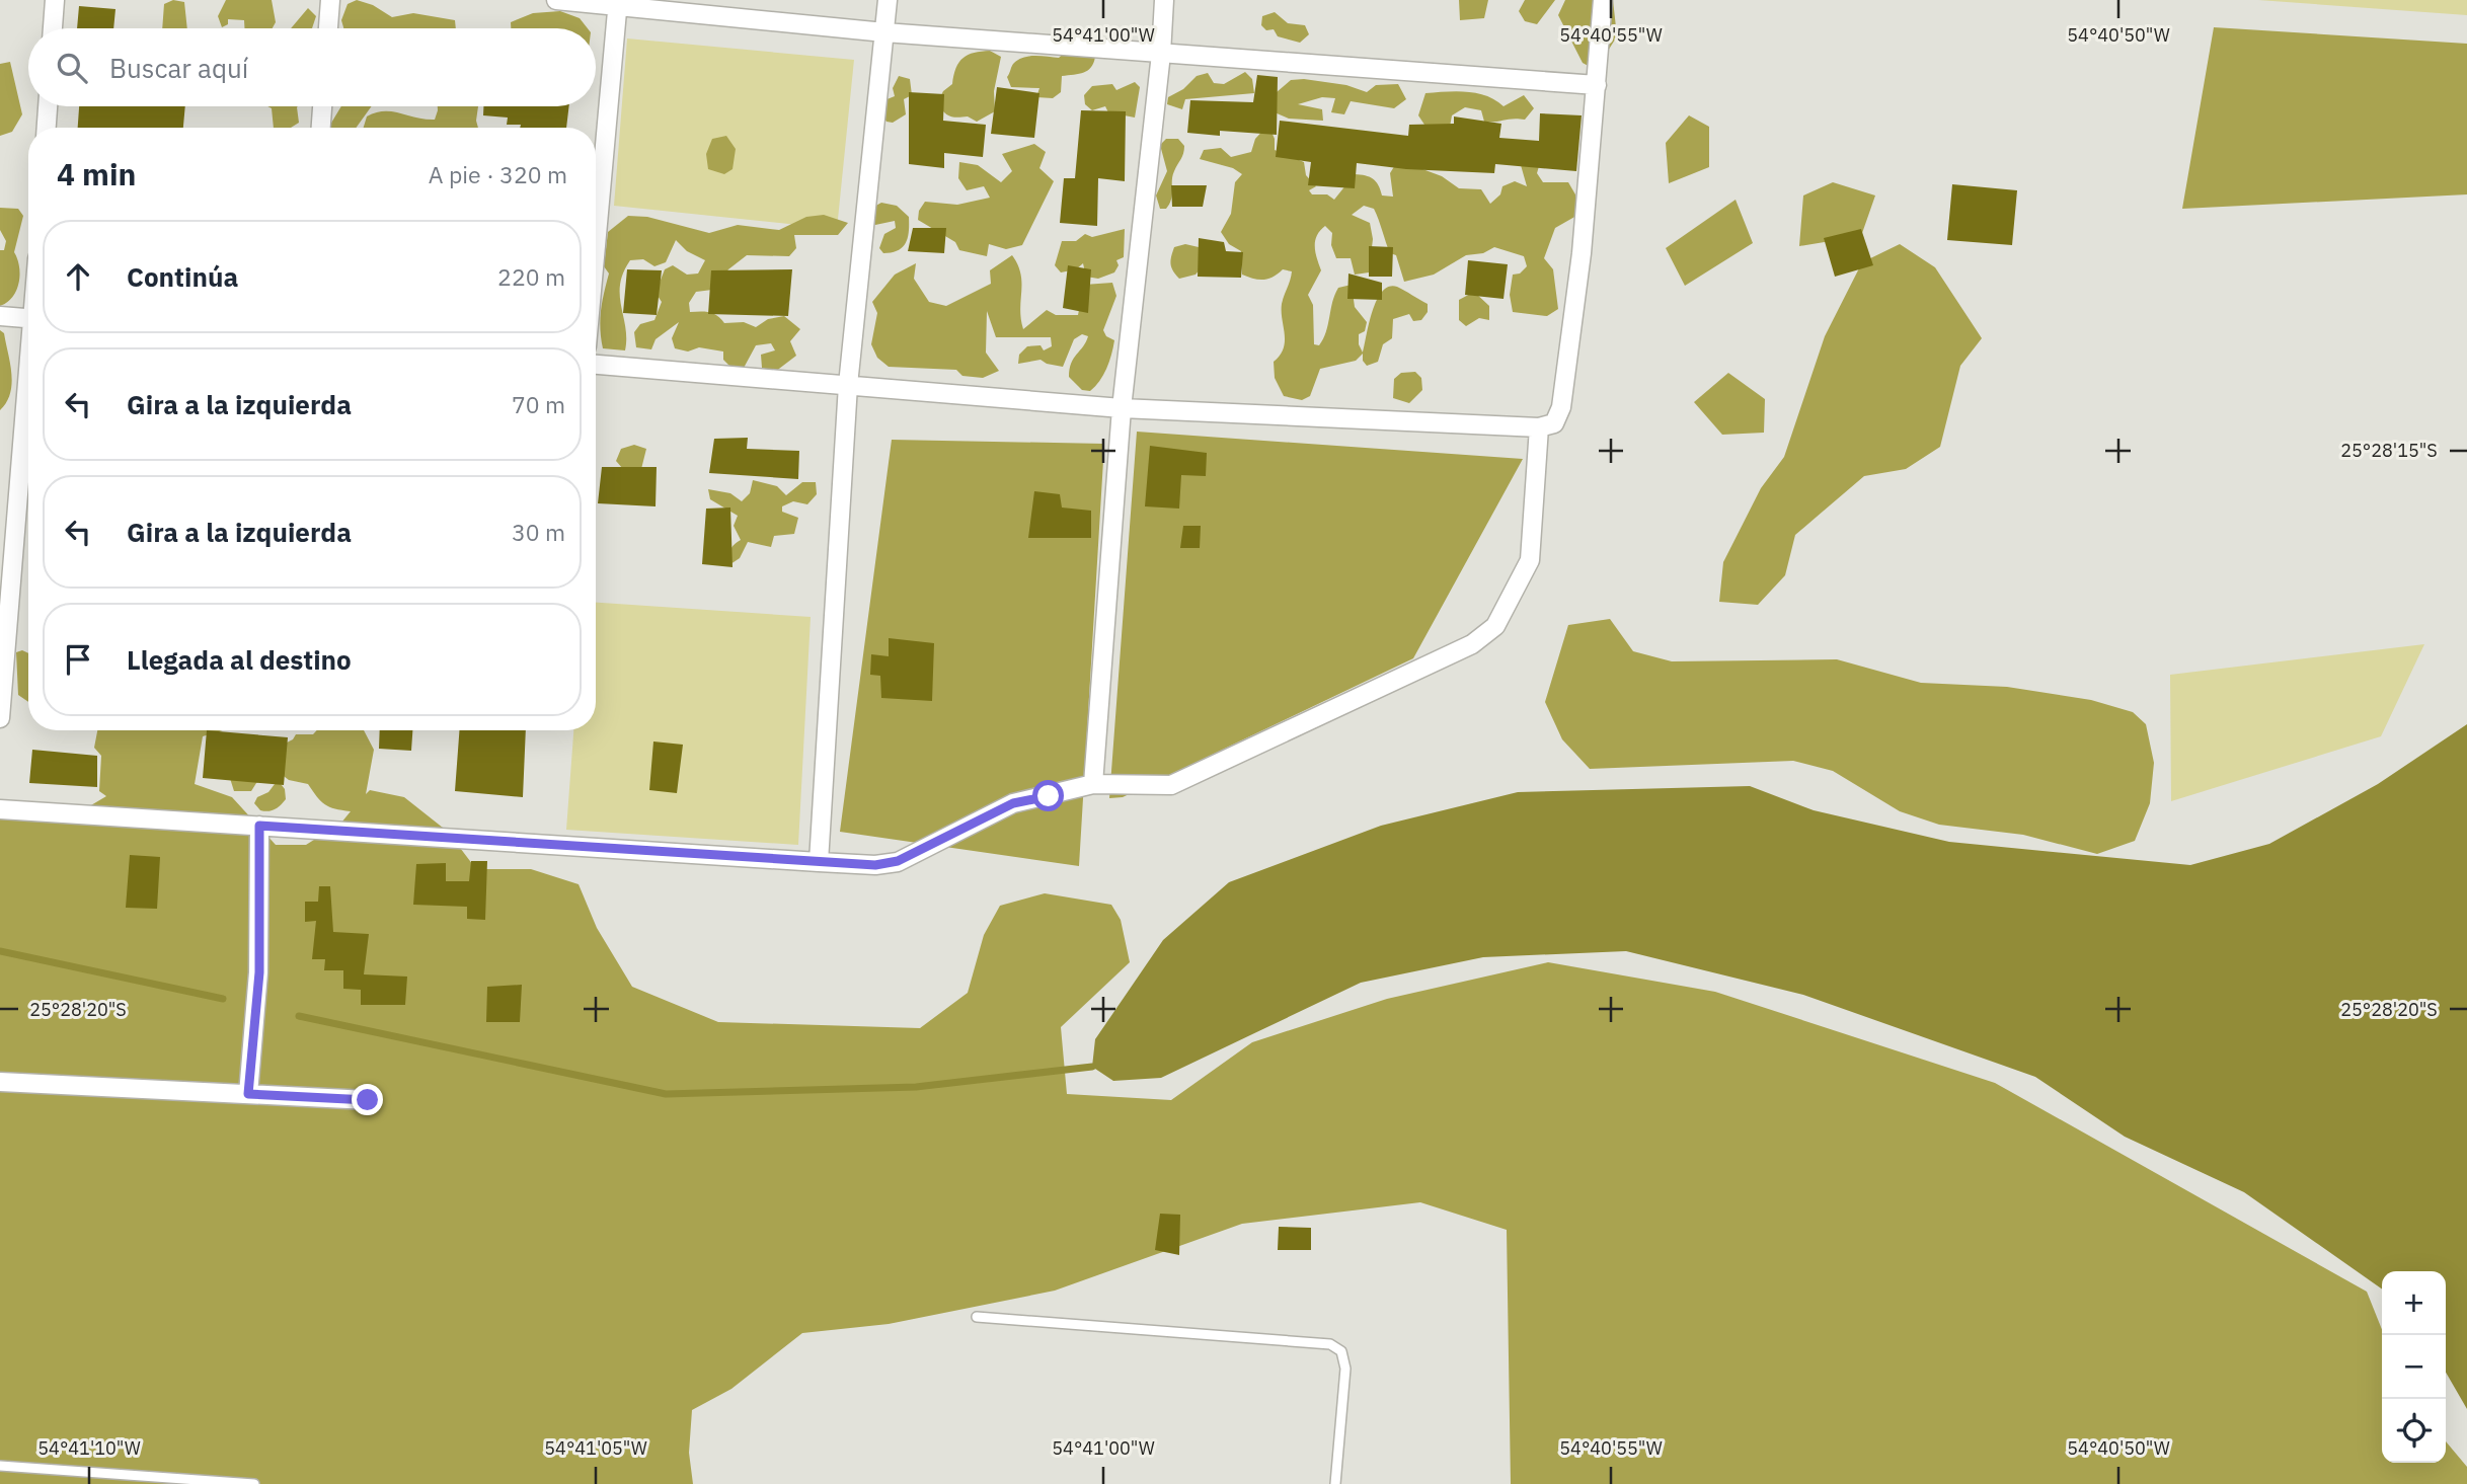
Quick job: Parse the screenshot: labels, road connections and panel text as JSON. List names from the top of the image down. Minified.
{"page":{"search":"Buscar aquí","heading":["4 min","A pie · 320 m"],"list":[["Continúa","220 m"],["Gira a la izquierda","70 m"],["Gira a la izquierda","30 m"],"Llegada al destino"],"map_buttons":["+","−"]},"coordinates":["54°41'00\"W","54°40'55\"W","54°40'50\"W","25°28'15\"S","25°28'20\"S","54°41'10\"W","54°41'05\"W"]}
